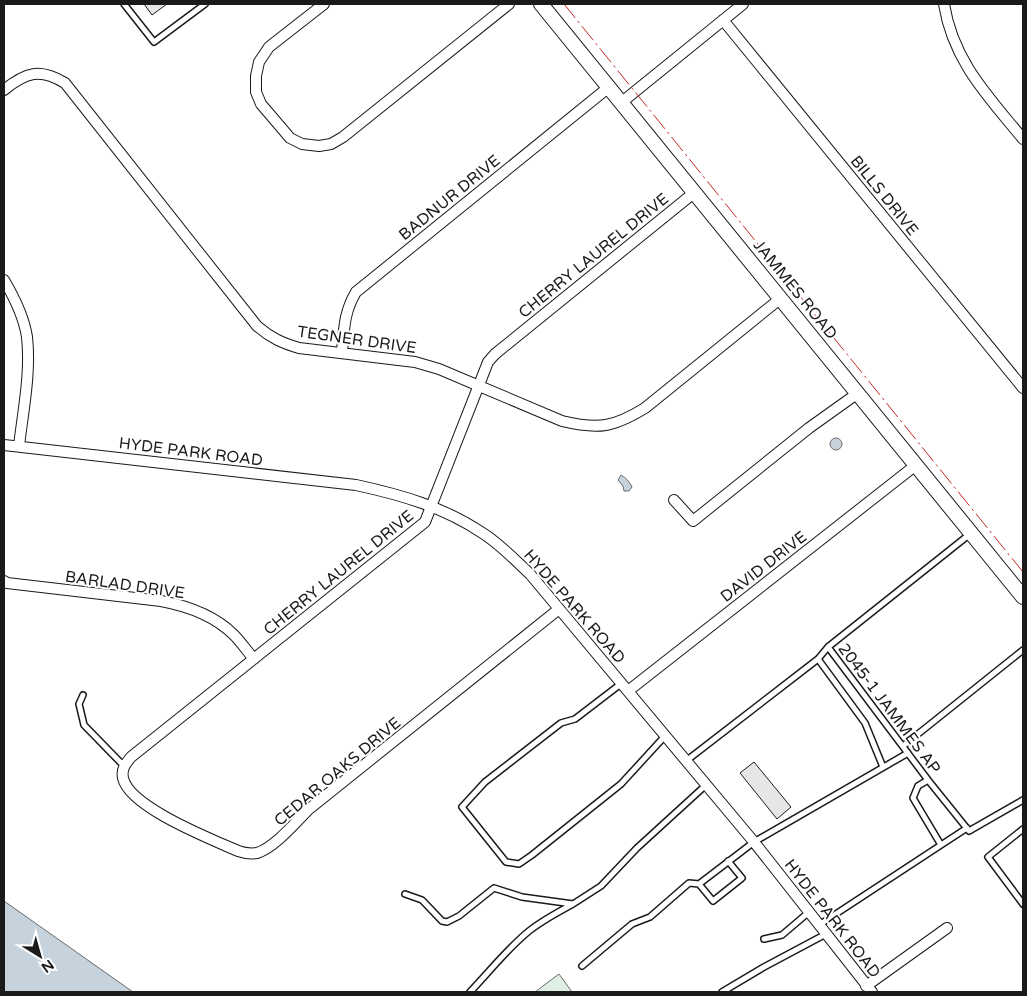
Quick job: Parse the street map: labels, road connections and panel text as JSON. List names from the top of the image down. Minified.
{"streets":{"street":["BILLS DRIVE","BADNUR DRIVE","CHERRY LAUREL DRIVE","JAMMES ROAD","TEGNER DRIVE","HYDE PARK ROAD","DAVID DRIVE","BARLAD DRIVE","CEDAR OAKS DRIVE"],"lane":["2045-1 JAMMES AP"]},"crossings":[["BADNUR DRIVE","JAMMES ROAD"],["BADNUR DRIVE","TEGNER DRIVE"],["CHERRY LAUREL DRIVE","JAMMES ROAD"],["CHERRY LAUREL DRIVE","TEGNER DRIVE"],["CHERRY LAUREL DRIVE","HYDE PARK ROAD"],["CHERRY LAUREL DRIVE","BARLAD DRIVE"],["CHERRY LAUREL DRIVE","CEDAR OAKS DRIVE"],["JAMMES ROAD","TEGNER DRIVE"],["JAMMES ROAD","DAVID DRIVE"],["JAMMES ROAD","2045-1 JAMMES AP"],["HYDE PARK ROAD","DAVID DRIVE"],["HYDE PARK ROAD","CEDAR OAKS DRIVE"]],"north":"bottom right"}
